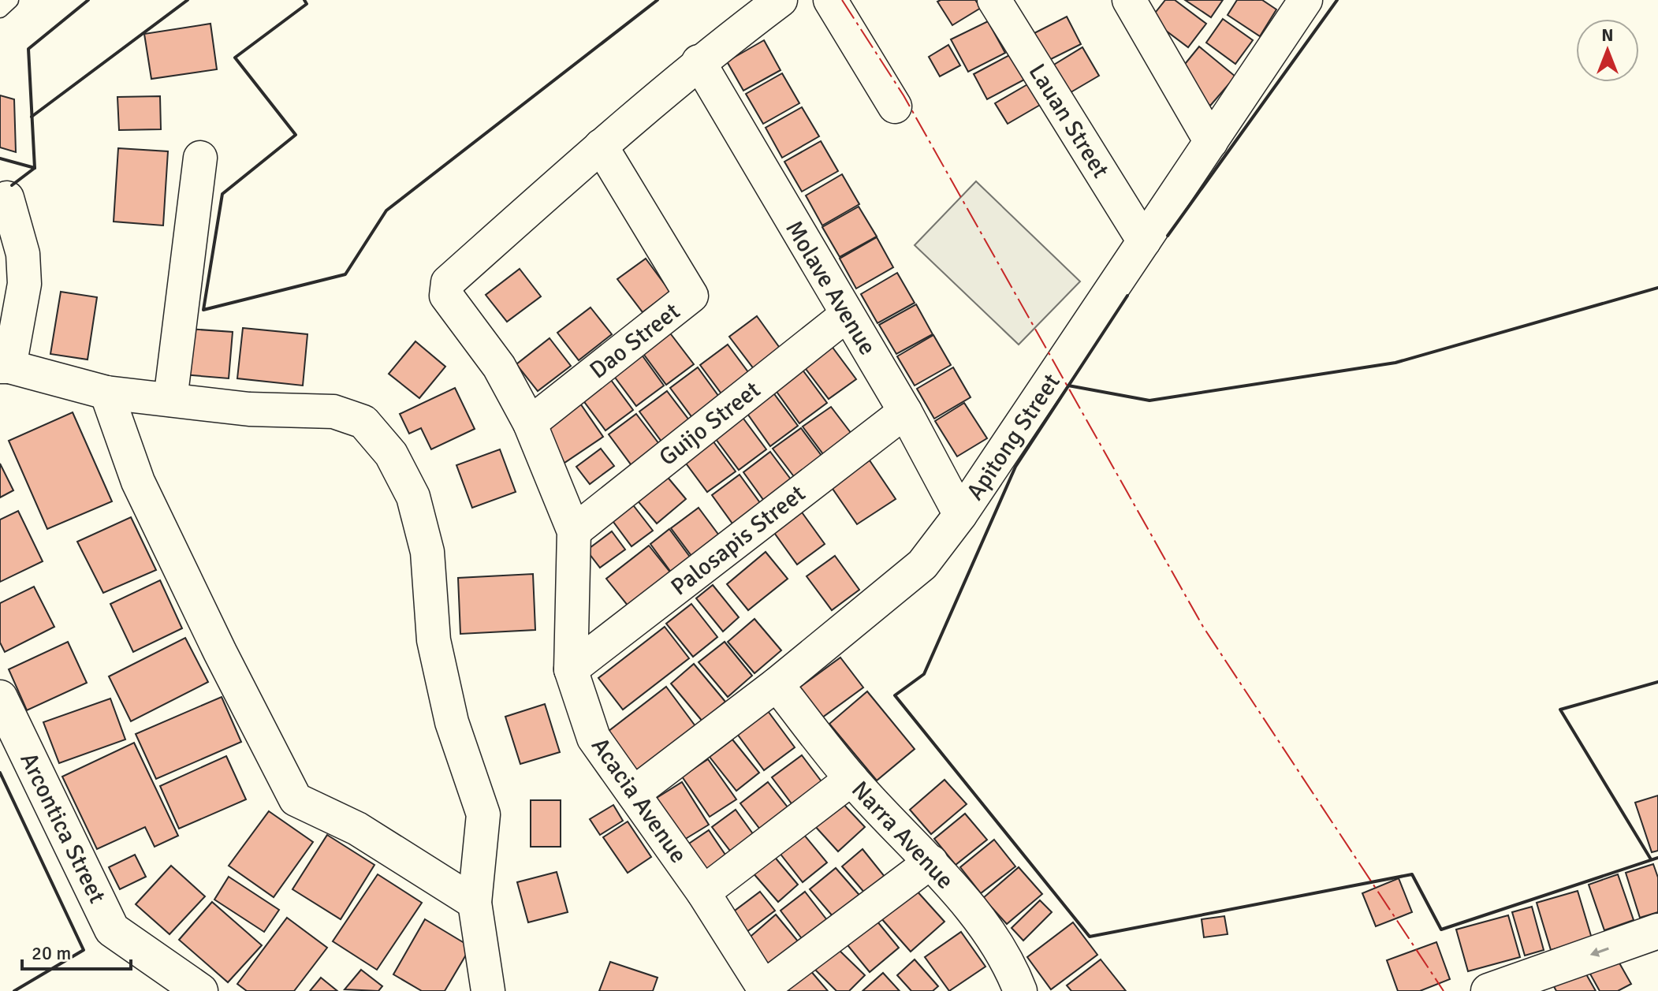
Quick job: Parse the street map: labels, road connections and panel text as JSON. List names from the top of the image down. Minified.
{"streets":{"street":["Lauan Street","Molave Avenue","Dao Street","Guijo Street","Apitong Street","Palosapis Street","Acacia Avenue","Arcontica Street","Narra Avenue"]},"crossings":[["Lauan Street","Apitong Street"],["Molave Avenue","Guijo Street"],["Molave Avenue","Apitong Street"],["Molave Avenue","Palosapis Street"],["Dao Street","Acacia Avenue"],["Guijo Street","Acacia Avenue"],["Apitong Street","Acacia Avenue"],["Apitong Street","Narra Avenue"],["Palosapis Street","Acacia Avenue"]],"scale_bar":"20 m","north":"top"}
